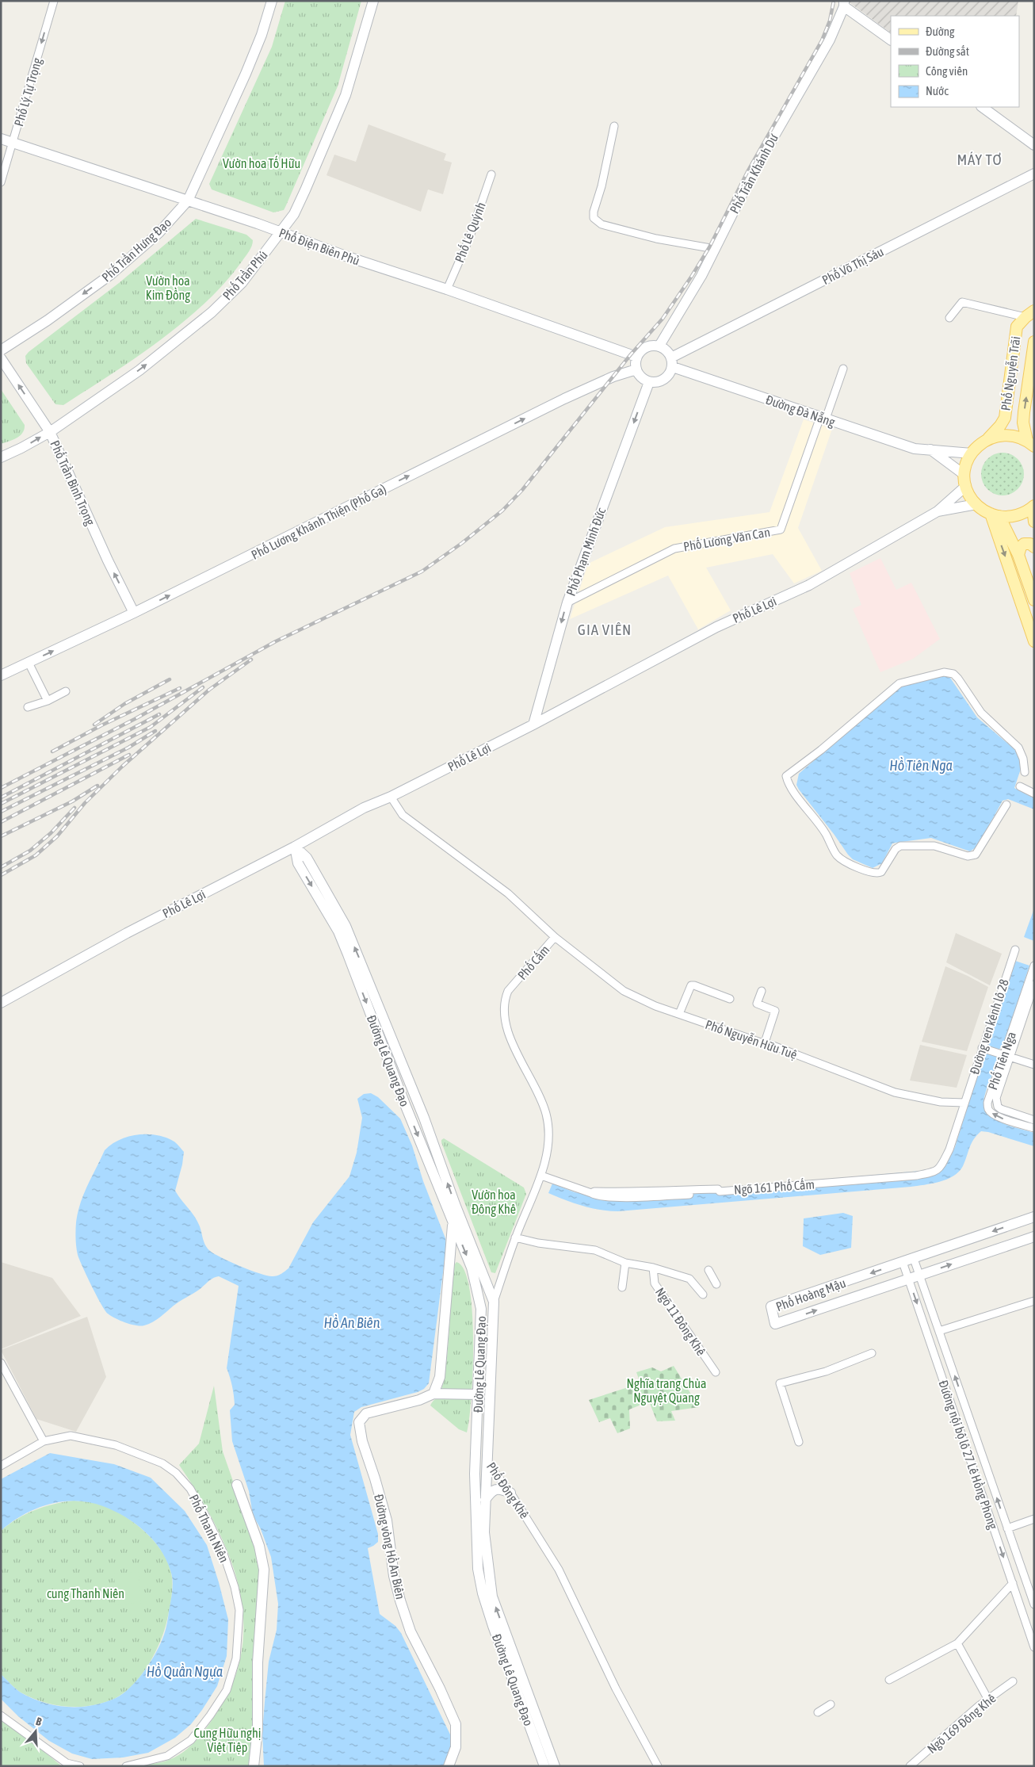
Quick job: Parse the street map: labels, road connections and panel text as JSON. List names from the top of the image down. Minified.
{"streets":{"main road":["Phố Nguyễn Trãi"],"street":["Phố Lý Tự Trọng","Phố Trần Khánh Dư","Phố Lê Quýnh","Phố Điện Biên Phủ","Phố Trần Hưng Đạo","Phố Võ Thị Sáu","Phố Trần Phú","Đường Đà Nẵng","Phố Trần Bình Trọng","Phố Lương Khánh Thiện (Phố Ga)","Phố Lương Văn Can","Phố Phạm Minh Đức","Phố Lê Lợi","Phố Cấm","Đường ven kênh lô 28","Phố Nguyễn Hữu Tuệ","Đường Lê Quang Đạo","Phố Tiên Nga","Ngõ 161 Phố Cấm","Phố Hoàng Mậu","Ngõ 11 Đông Khê","Đường nội bộ lô 27 Lê Hồng Phong","Phố Đông Khê","Phố Thanh Niên","Đường vòng Hồ An Biên","Ngõ 169 Đông Khê"]},"crossings":[["Phố Lý Tự Trọng","Phố Điện Biên Phủ"],["Phố Trần Khánh Dư","Phố Điện Biên Phủ"],["Phố Trần Khánh Dư","Phố Võ Thị Sáu"],["Phố Trần Khánh Dư","Đường Đà Nẵng"],["Phố Trần Khánh Dư","Phố Lương Khánh Thiện (Phố Ga)"],["Phố Trần Khánh Dư","Phố Phạm Minh Đức"],["Phố Lê Quýnh","Phố Điện Biên Phủ"],["Phố Điện Biên Phủ","Phố Trần Hưng Đạo"],["Phố Điện Biên Phủ","Phố Võ Thị Sáu"],["Phố Điện Biên Phủ","Phố Trần Phú"],["Phố Điện Biên Phủ","Đường Đà Nẵng"],["Phố Điện Biên Phủ","Phố Lương Khánh Thiện (Phố Ga)"],["Phố Điện Biên Phủ","Phố Phạm Minh Đức"],["Phố Võ Thị Sáu","Đường Đà Nẵng"],["Phố Võ Thị Sáu","Phố Lương Khánh Thiện (Phố Ga)"],["Phố Võ Thị Sáu","Phố Phạm Minh Đức"],["Phố Trần Phú","Phố Trần Bình Trọng"],["Phố Nguyễn Trãi","Đường Đà Nẵng"],["Đường Đà Nẵng","Phố Lương Khánh Thiện (Phố Ga)"],["Đường Đà Nẵng","Phố Lương Văn Can"],["Đường Đà Nẵng","Phố Phạm Minh Đức"],["Phố Trần Bình Trọng","Phố Lương Khánh Thiện (Phố Ga)"],["Phố Lương Khánh Thiện (Phố Ga)","Phố Phạm Minh Đức"],["Phố Lương Văn Can","Phố Phạm Minh Đức"],["Phố Phạm Minh Đức","Phố Lê Lợi"],["Phố Lê Lợi","Phố Cấm"],["Phố Lê Lợi","Đường Lê Quang Đạo"],["Phố Cấm","Phố Nguyễn Hữu Tuệ"],["Phố Cấm","Ngõ 161 Phố Cấm"],["Phố Cấm","Phố Đông Khê"],["Đường ven kênh lô 28","Phố Nguyễn Hữu Tuệ"],["Đường ven kênh lô 28","Ngõ 161 Phố Cấm"],["Phố Nguyễn Hữu Tuệ","Ngõ 161 Phố Cấm"],["Đường Lê Quang Đạo","Phố Đông Khê"],["Đường Lê Quang Đạo","Đường vòng Hồ An Biên"],["Phố Hoàng Mậu","Đường nội bộ lô 27 Lê Hồng Phong"]],"one_way":["Phố Lý Tự Trọng","Phố Trần Hưng Đạo","Phố Trần Phú","Phố Trần Bình Trọng","Phố Lương Khánh Thiện (Phố Ga)","Phố Phạm Minh Đức"],"districts":["MÁY TƠ","GIA VIÊN"],"water":["Hồ Tiên Nga","Hồ An Biên","Hồ Quần Ngựa"],"parks":["Vườn hoa Tố Hữu","Vườn hoa Kim Đồng","Vườn hoa Đông Khê","Nghĩa trang Chùa Nguyệt Quang","cung Thanh Niên","Cung Hữu nghị Việt Tiệp"],"legend":["Đường","Đường sắt","Công viên","Nước"],"north":"top"}
